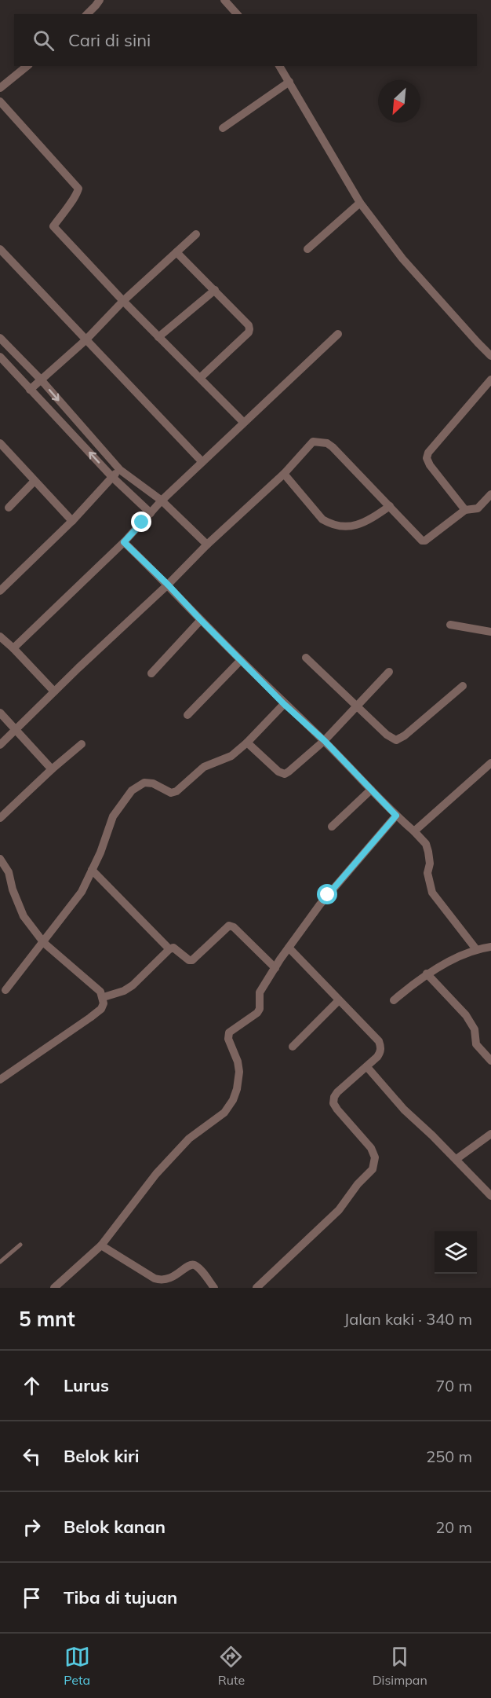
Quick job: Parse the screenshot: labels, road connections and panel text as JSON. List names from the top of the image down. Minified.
{"north":"bottom left","page":{"search":"Cari di sini","heading":["5 mnt","Jalan kaki · 340 m"],"list":[["Lurus","70 m"],["Belok kiri","250 m"],["Belok kanan","20 m"],"Tiba di tujuan"],"nav":["Peta","Rute","Disimpan"]}}
